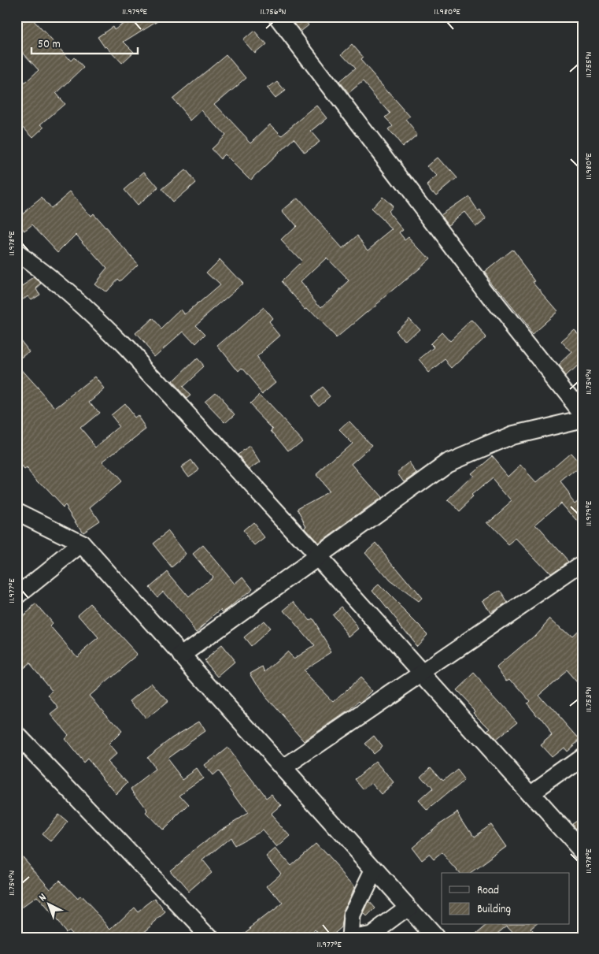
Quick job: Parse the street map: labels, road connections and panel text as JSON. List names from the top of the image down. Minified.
{"legend":["Road","Building"],"scale_bar":"50 m","north":"top left","coordinates":["11.979°E","11.756°N","11.980°E","11.755°N","11.978°E","11.754°N","11.977°E","11.753°N"]}
